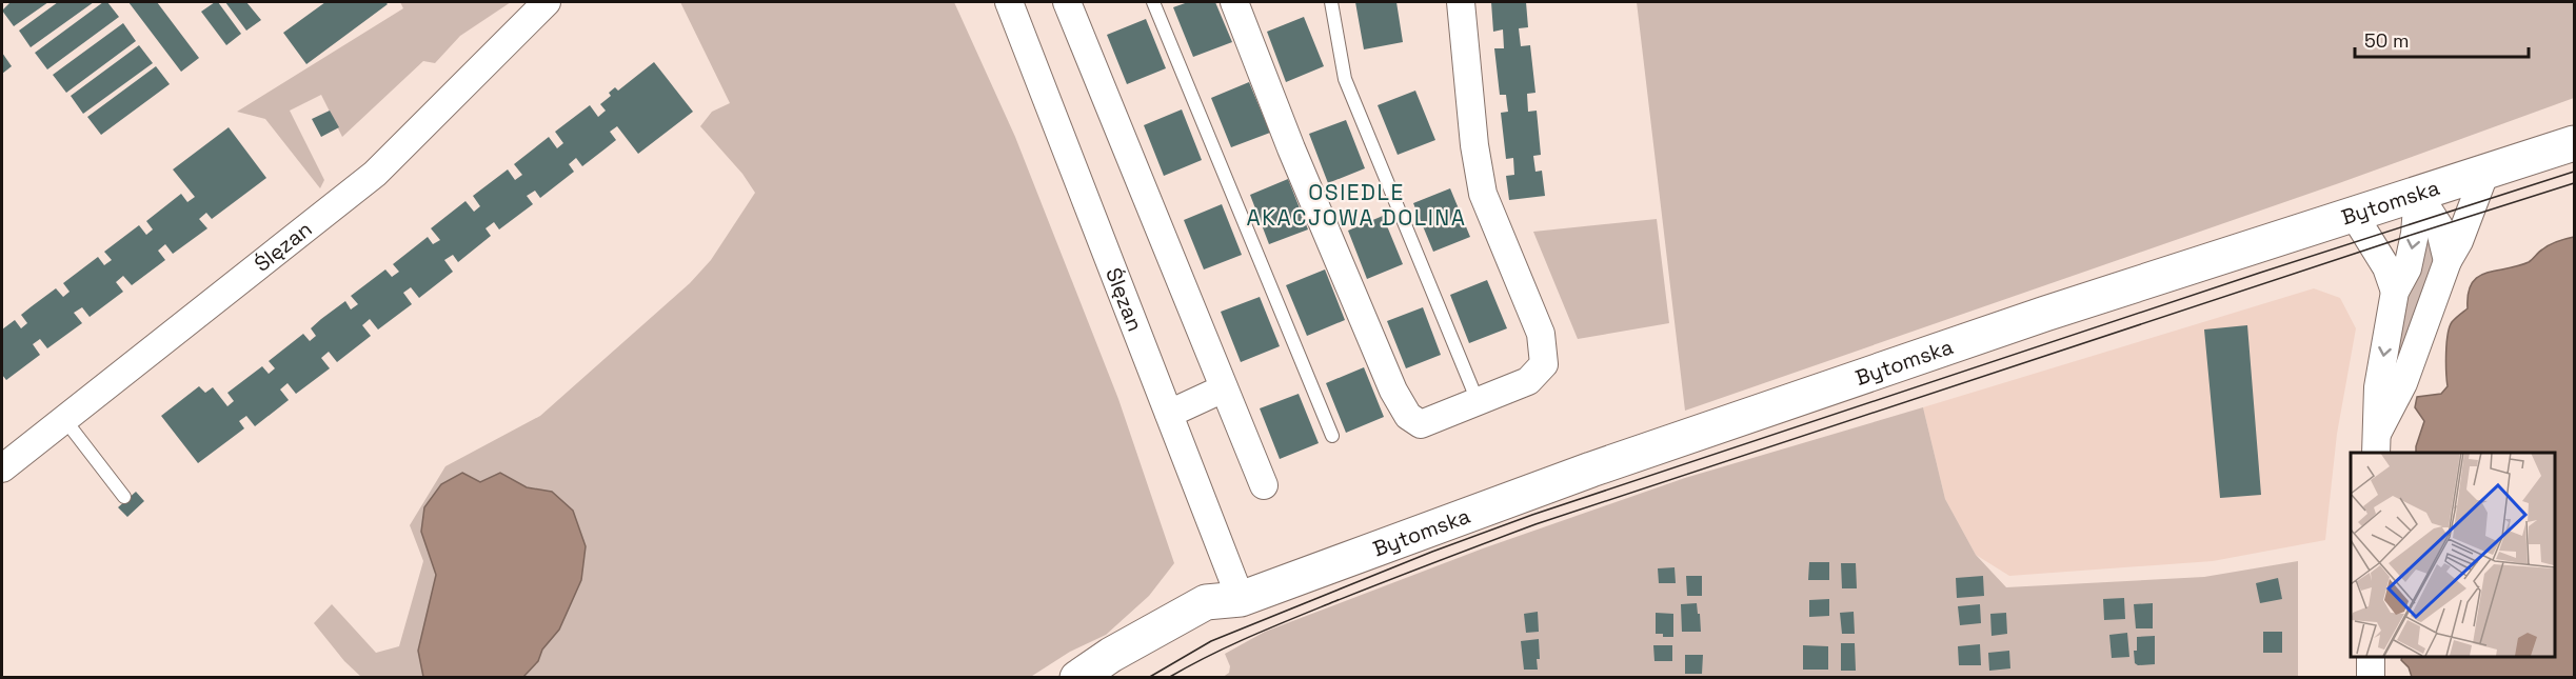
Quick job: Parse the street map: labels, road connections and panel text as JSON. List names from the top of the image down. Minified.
{"streets":{"main road":["Bytomska"],"street":["Ślęzan"]},"crossings":[["Bytomska","Ślęzan"]],"districts":["OSIEDLE AKACJOWA DOLINA"],"scale_bar":"50 m"}
